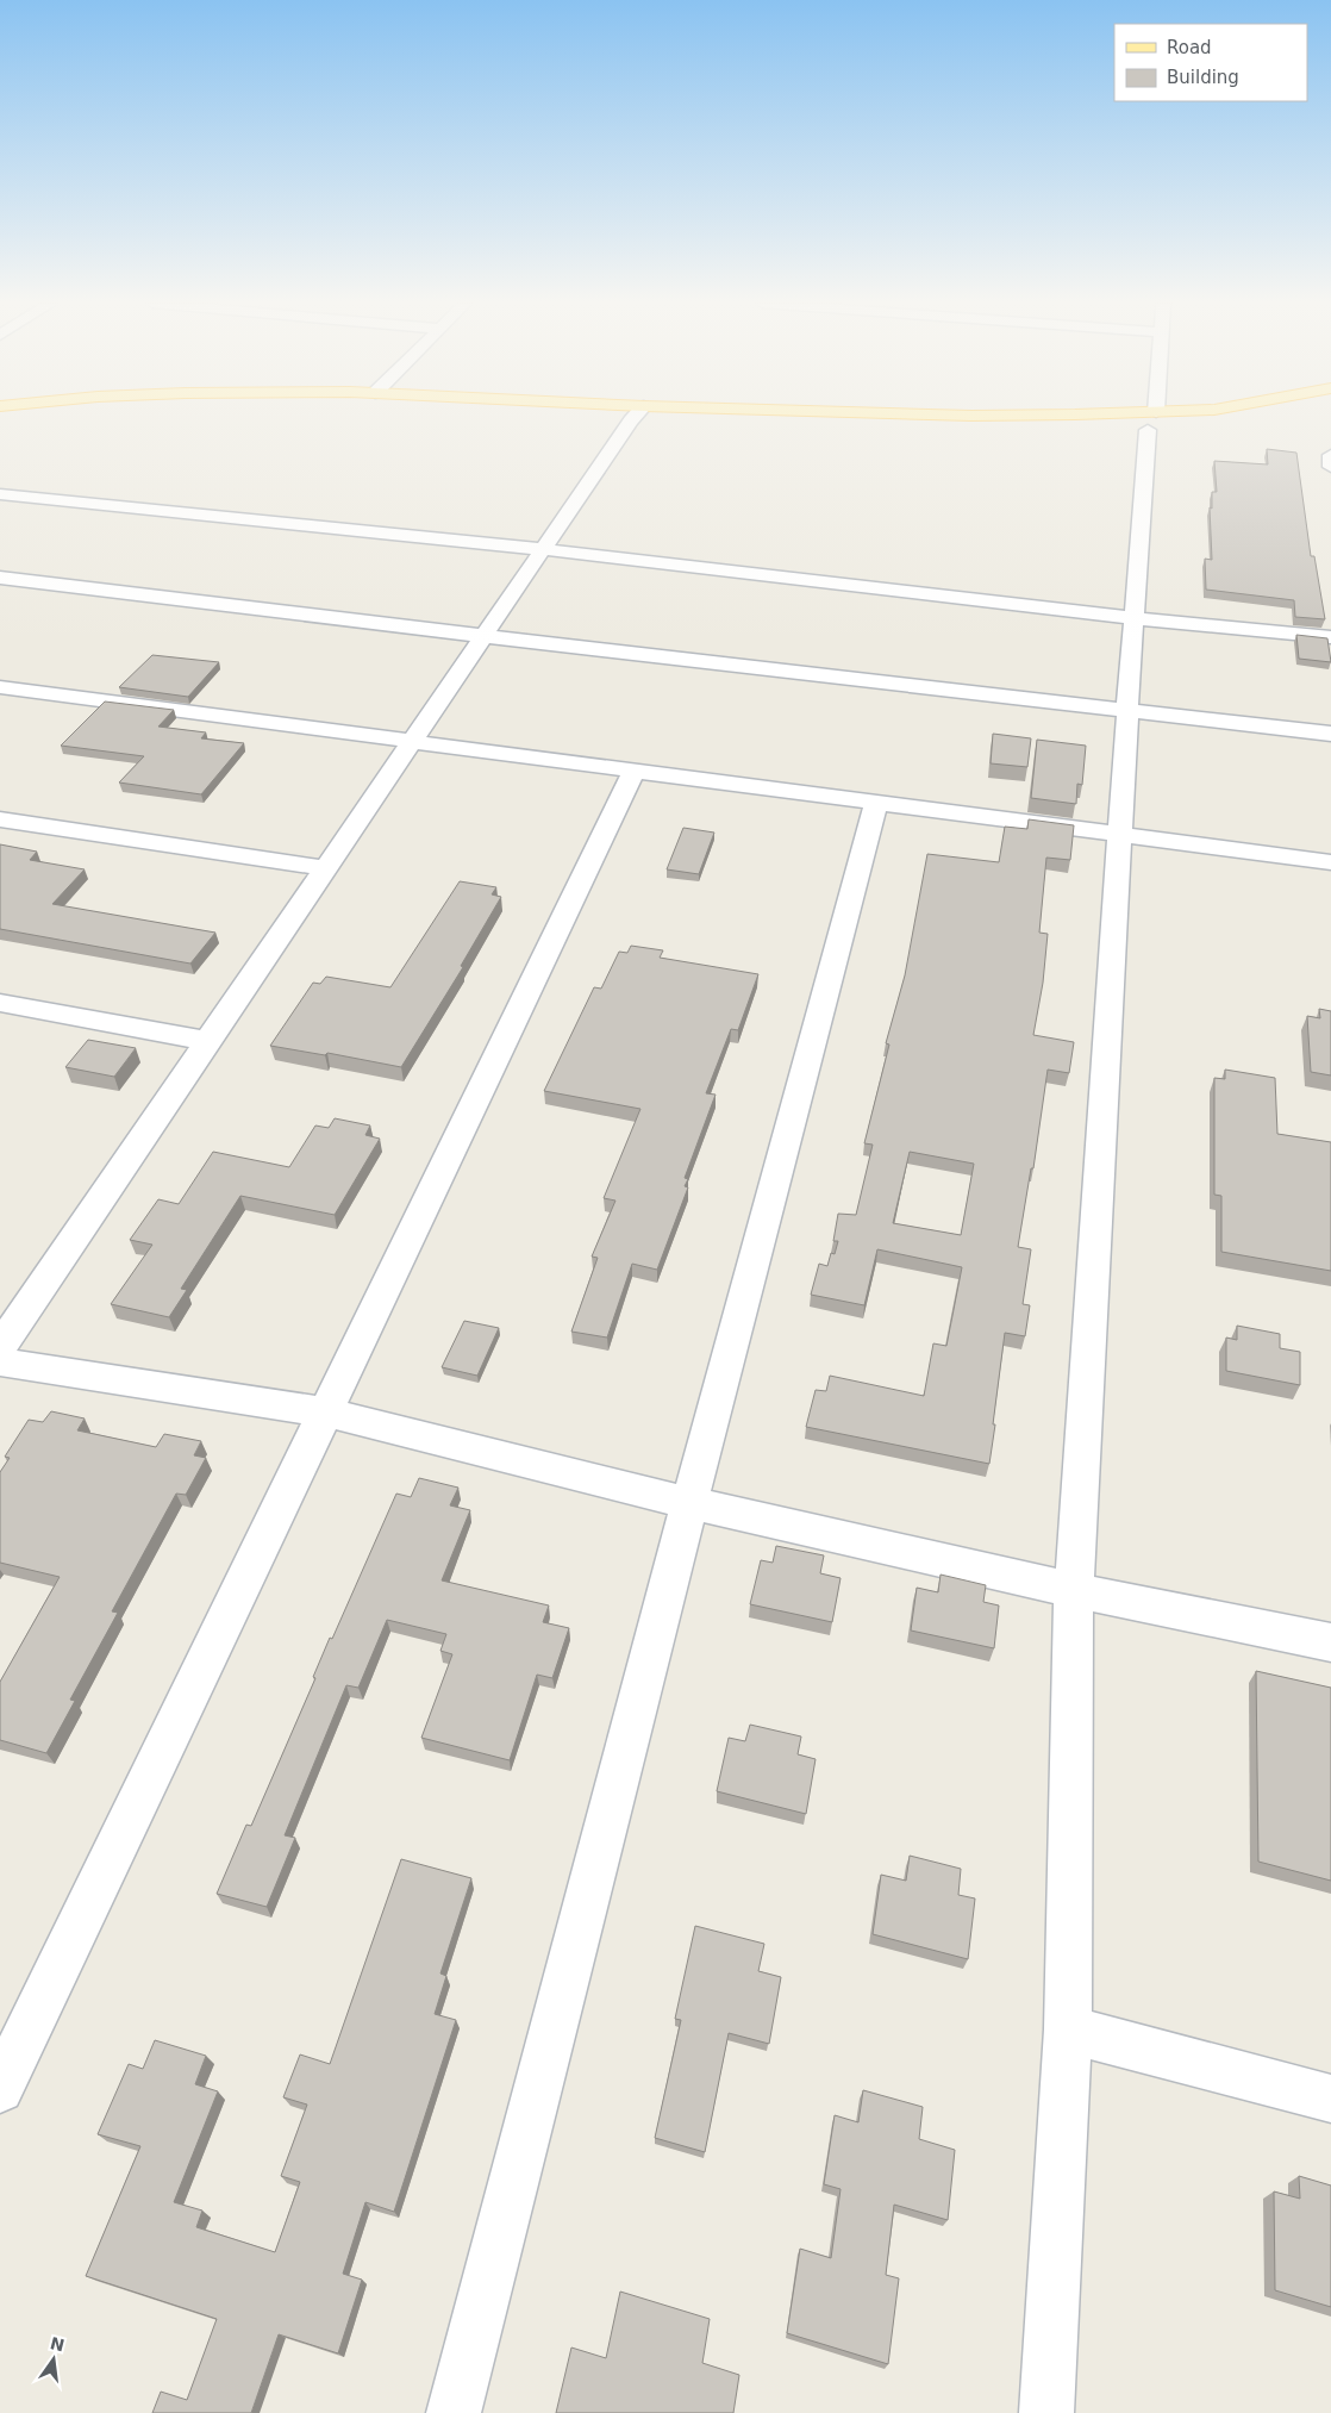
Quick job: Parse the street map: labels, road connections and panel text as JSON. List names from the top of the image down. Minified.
{"legend":["Road","Building"],"north":"top"}
